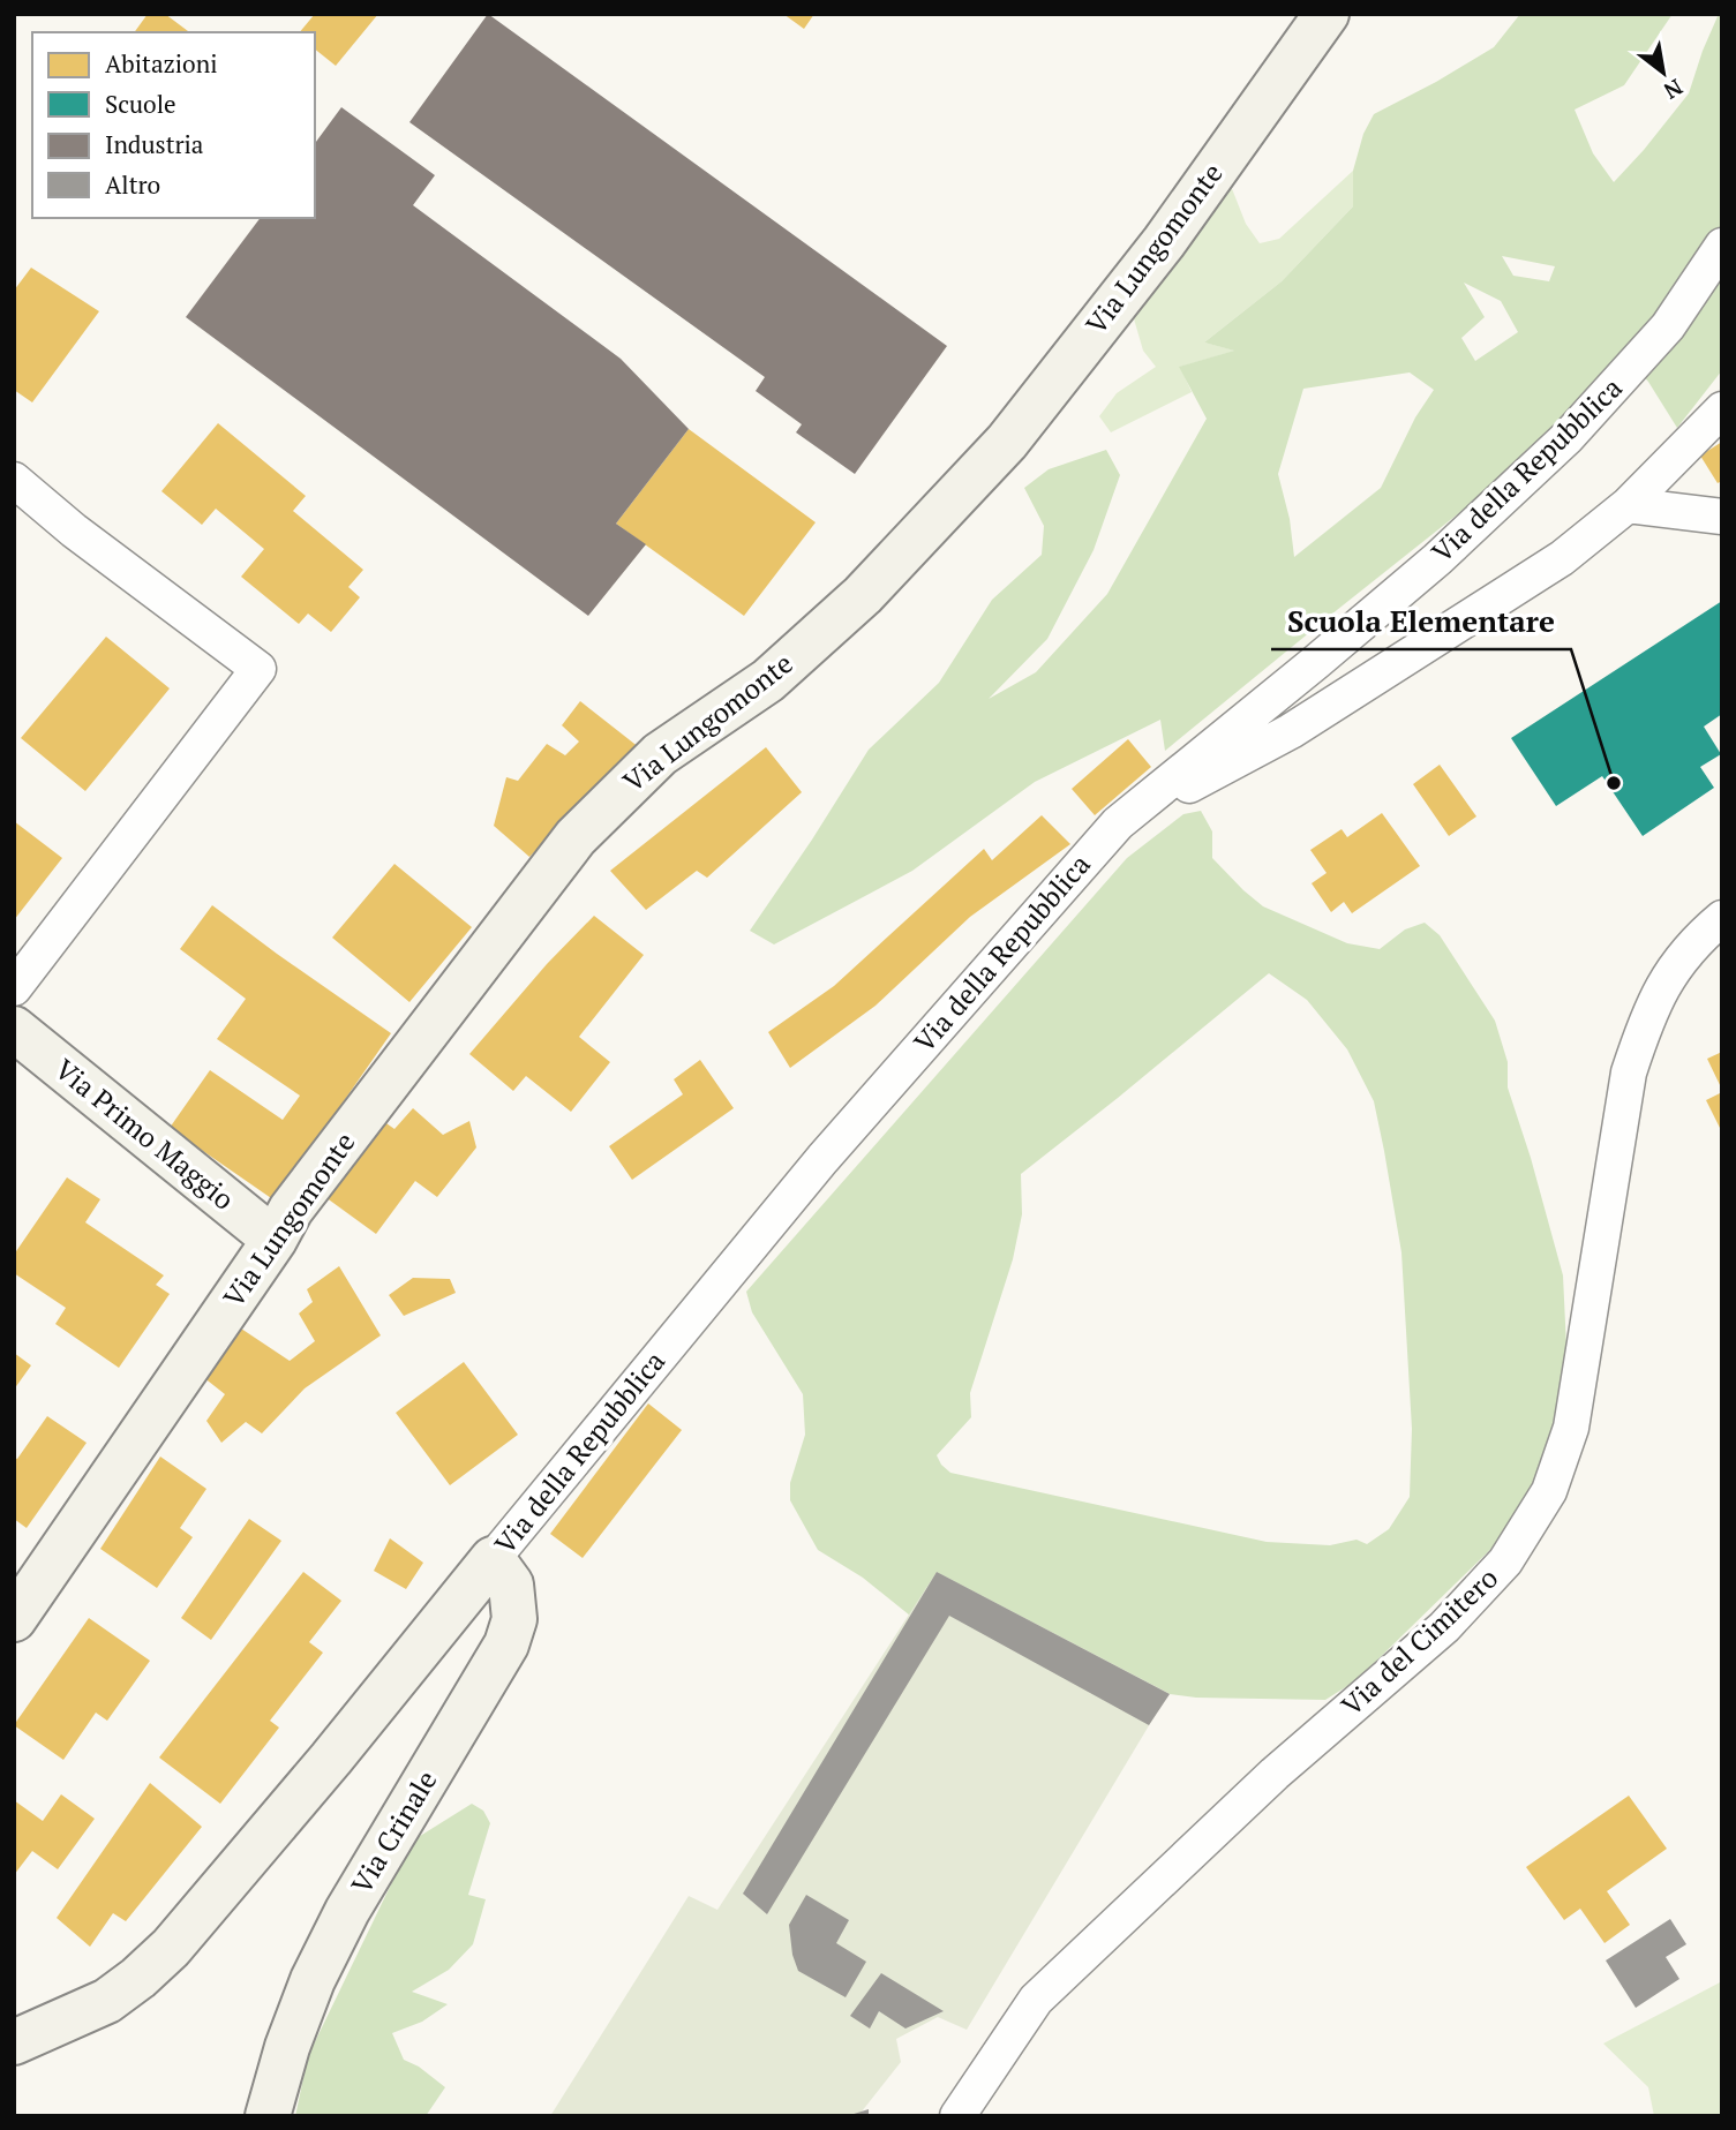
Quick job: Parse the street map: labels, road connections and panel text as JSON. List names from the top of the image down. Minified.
{"streets":{"street":["Via Lungomonte","Via della Repubblica","Via Primo Maggio","Via del Cimitero","Via Crinale"]},"crossings":[["Via Lungomonte","Via Primo Maggio"],["Via della Repubblica","Via Crinale"]],"places":["Scuola Elementare"],"legend":["Abitazioni","Scuole","Industria","Altro"],"north":"bottom right"}
